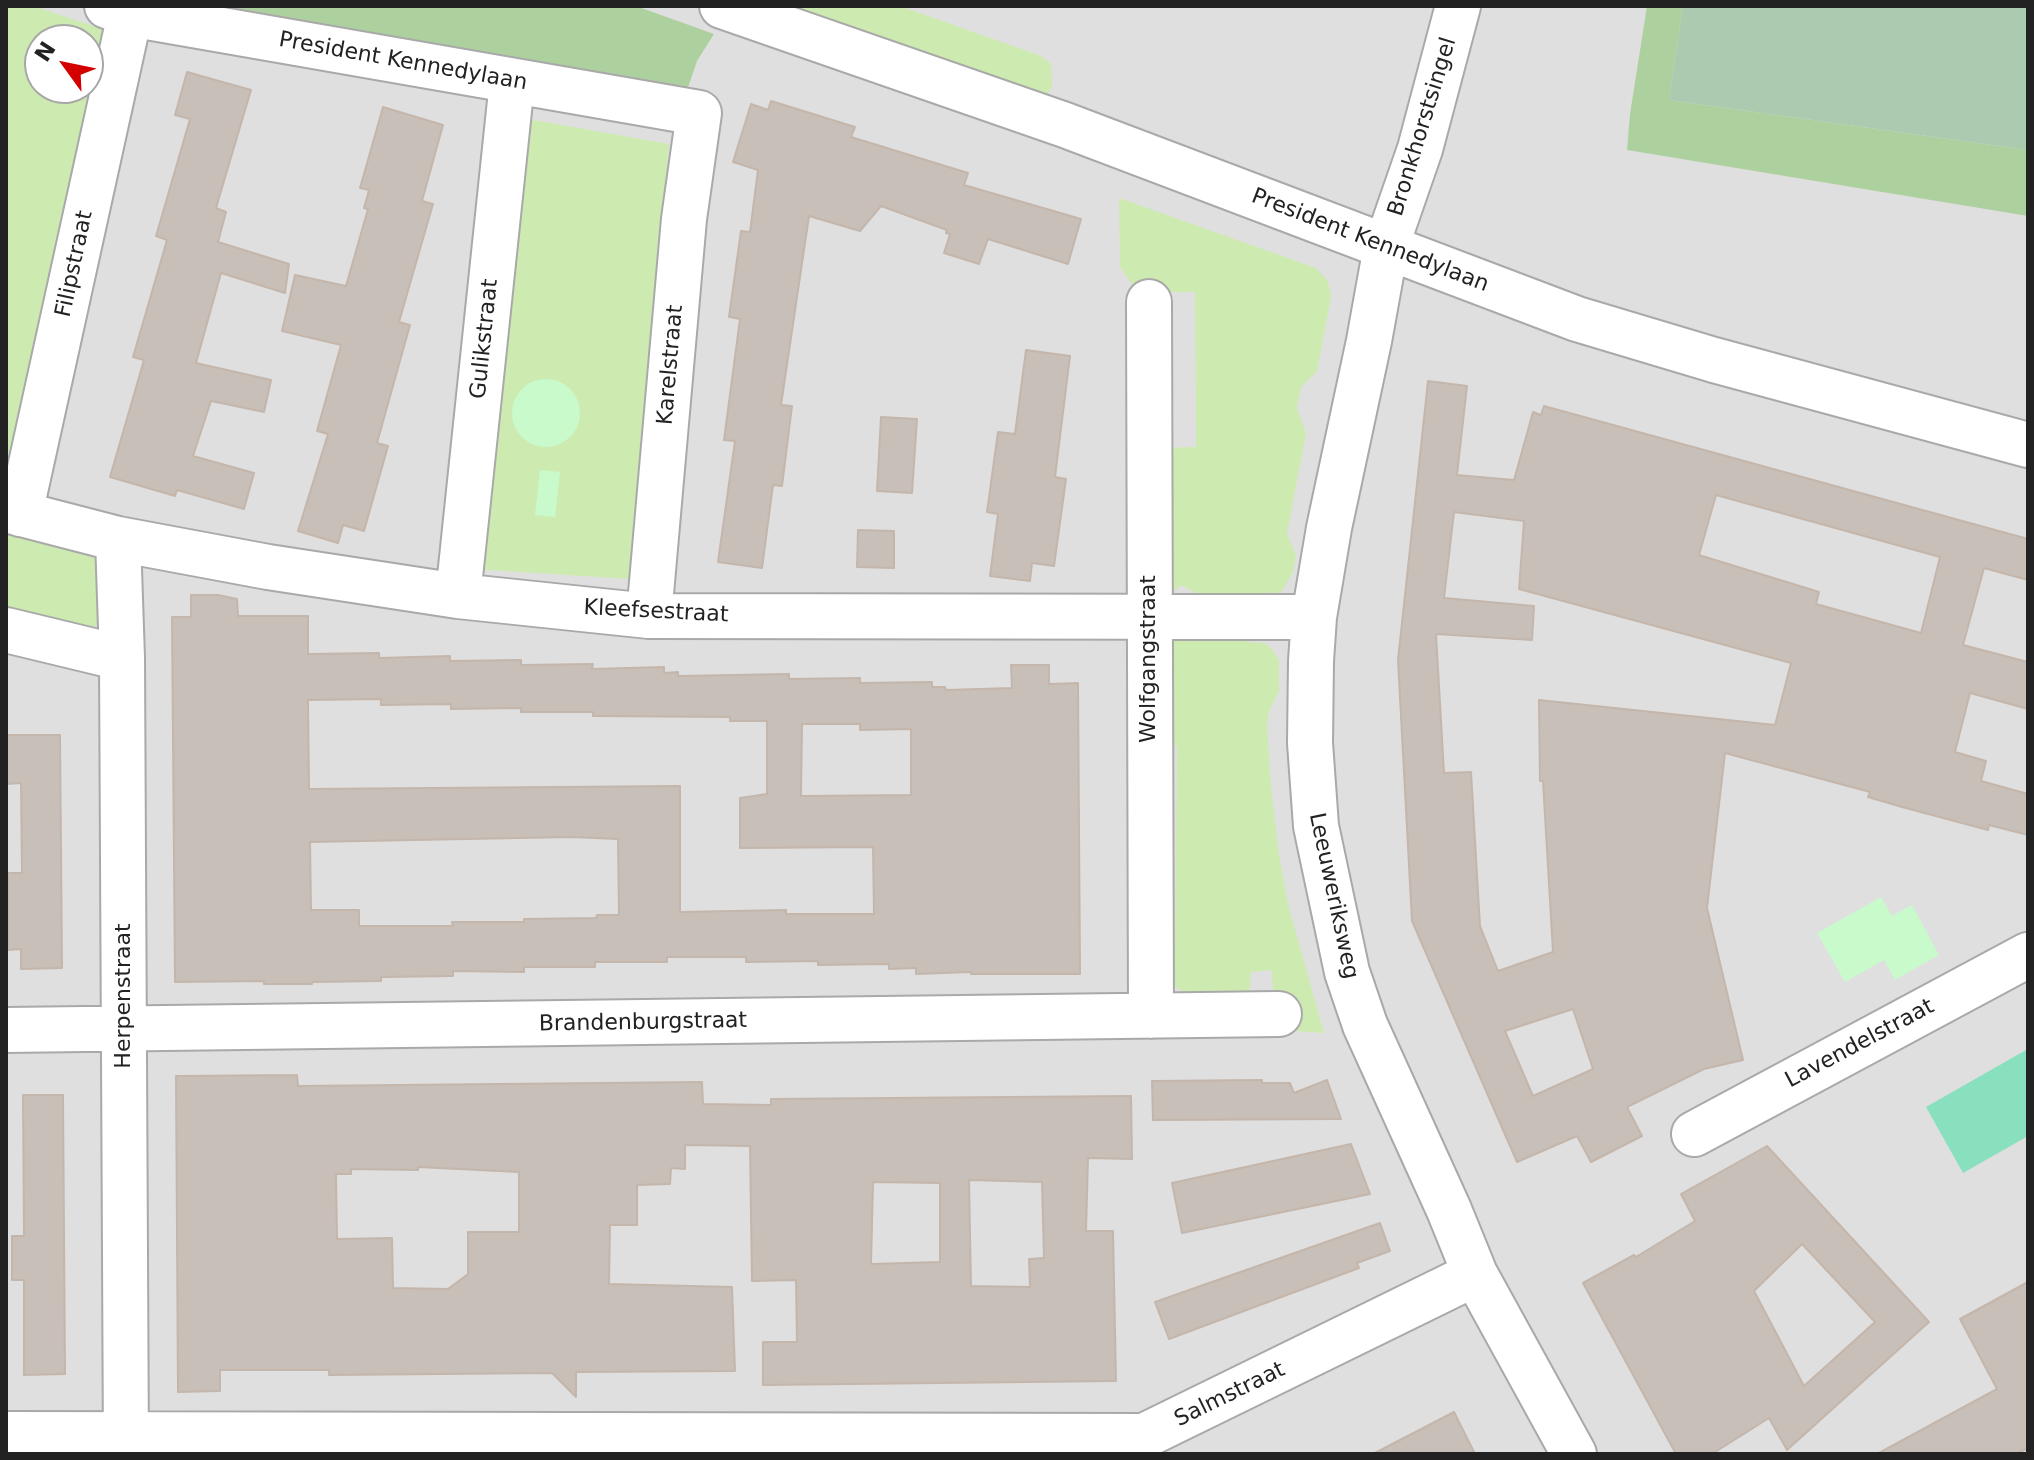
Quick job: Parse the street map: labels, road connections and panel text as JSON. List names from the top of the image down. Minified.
{"streets":{"street":["President Kennedylaan","Bronkhorstsingel","Filipstraat","Gulikstraat","Karelstraat","Kleefsestraat","Wolfgangstraat","Leeuweriksweg","Herpenstraat","Brandenburgstraat","Lavendelstraat","Salmstraat"]},"crossings":[["President Kennedylaan","Bronkhorstsingel"],["President Kennedylaan","Filipstraat"],["President Kennedylaan","Gulikstraat"],["President Kennedylaan","Karelstraat"],["President Kennedylaan","Leeuweriksweg"],["Bronkhorstsingel","Leeuweriksweg"],["Filipstraat","Kleefsestraat"],["Gulikstraat","Kleefsestraat"],["Karelstraat","Kleefsestraat"],["Kleefsestraat","Wolfgangstraat"],["Kleefsestraat","Leeuweriksweg"],["Kleefsestraat","Herpenstraat"],["Wolfgangstraat","Brandenburgstraat"],["Leeuweriksweg","Salmstraat"],["Herpenstraat","Brandenburgstraat"],["Herpenstraat","Salmstraat"]],"north":"top left"}
